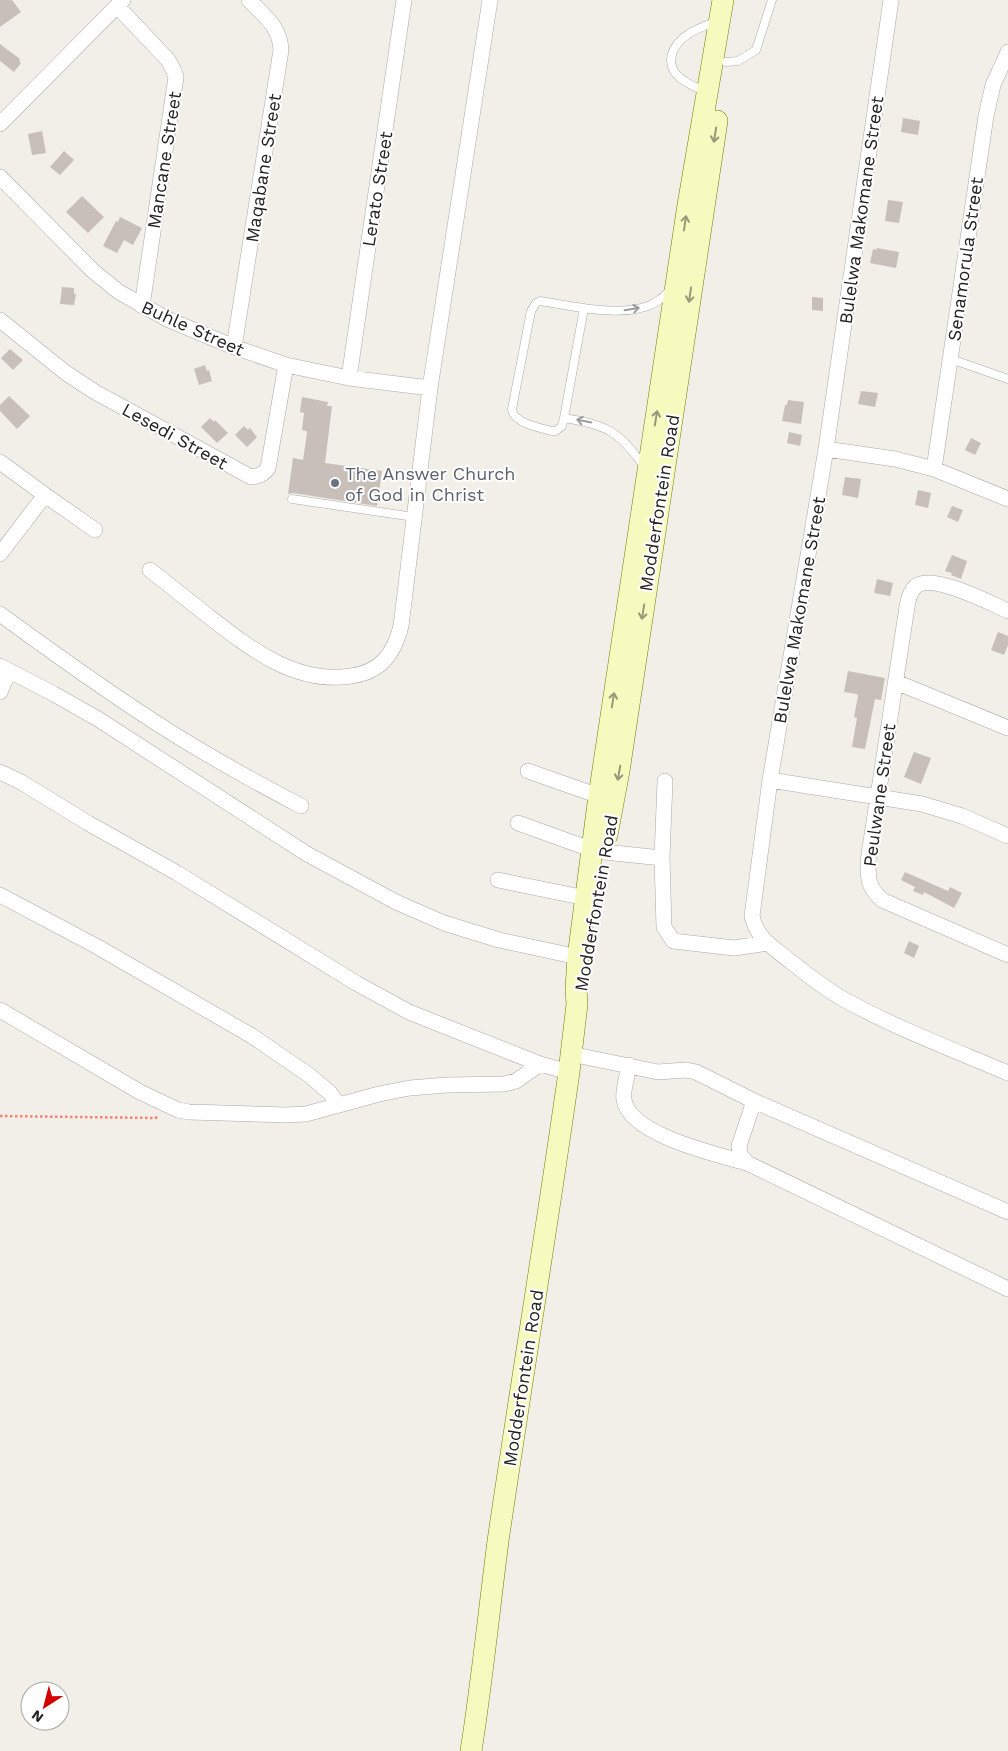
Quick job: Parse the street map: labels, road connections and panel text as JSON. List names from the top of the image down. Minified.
{"streets":{"main road":["Modderfontein Road"],"street":["Mancane Street","Maqabane Street","Lerato Street","Bulelwa Makomane Street","Senamorula Street","Buhle Street","Lesedi Street","Peulwane Street"]},"crossings":[["Mancane Street","Buhle Street"],["Maqabane Street","Buhle Street"],["Lerato Street","Buhle Street"],["Buhle Street","Lesedi Street"]],"places":["The Answer Church of God in Christ"],"north":"bottom left"}
